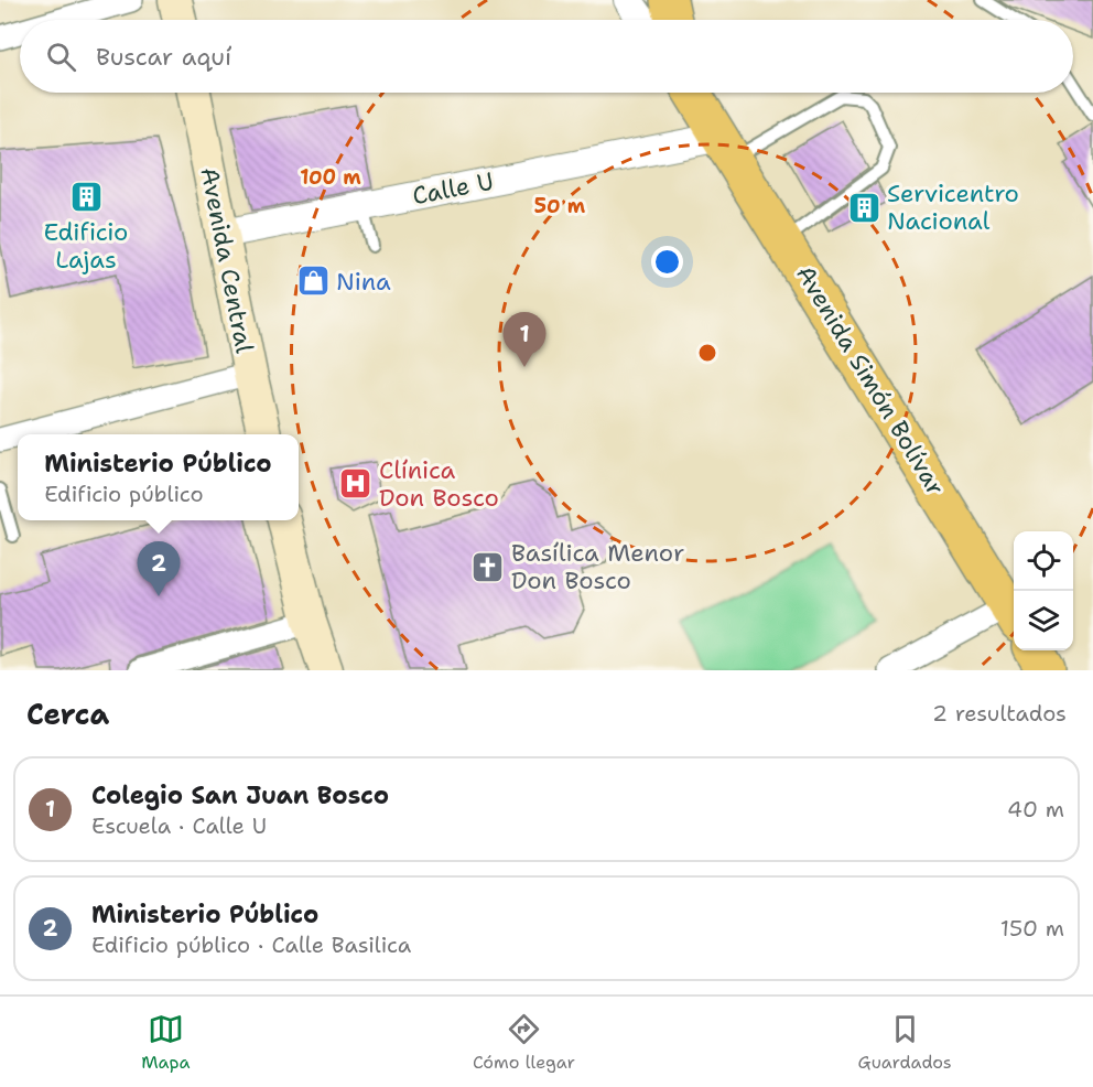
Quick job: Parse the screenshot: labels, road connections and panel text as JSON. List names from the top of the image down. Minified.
{"streets":{"main road":["Avenida Central","Avenida Simón Bolívar"],"street":["Calle U"]},"crossings":[["Calle U","Avenida Central"],["Calle U","Avenida Simón Bolívar"]],"places":{"building":["Edificio Lajas","Servicentro Nacional"],"shop":["Nina"],"hospital":["Clínica Don Bosco"],"church":["Basílica Menor Don Bosco"]},"page":{"search":"Buscar aquí","pins":["1","2"],"popup":["Ministerio Público","Edificio público"],"heading":["Cerca","2 resultados"],"list":[{"mark":"1","name":"Colegio San Juan Bosco","note":"Escuela · Calle U","value":"40 m"},{"mark":"2","name":"Ministerio Público","note":"Edificio público · Calle Basilica","value":"150 m"}],"nav":["Mapa","Cómo llegar","Guardados"]},"rings":["100 m","50 m"]}
